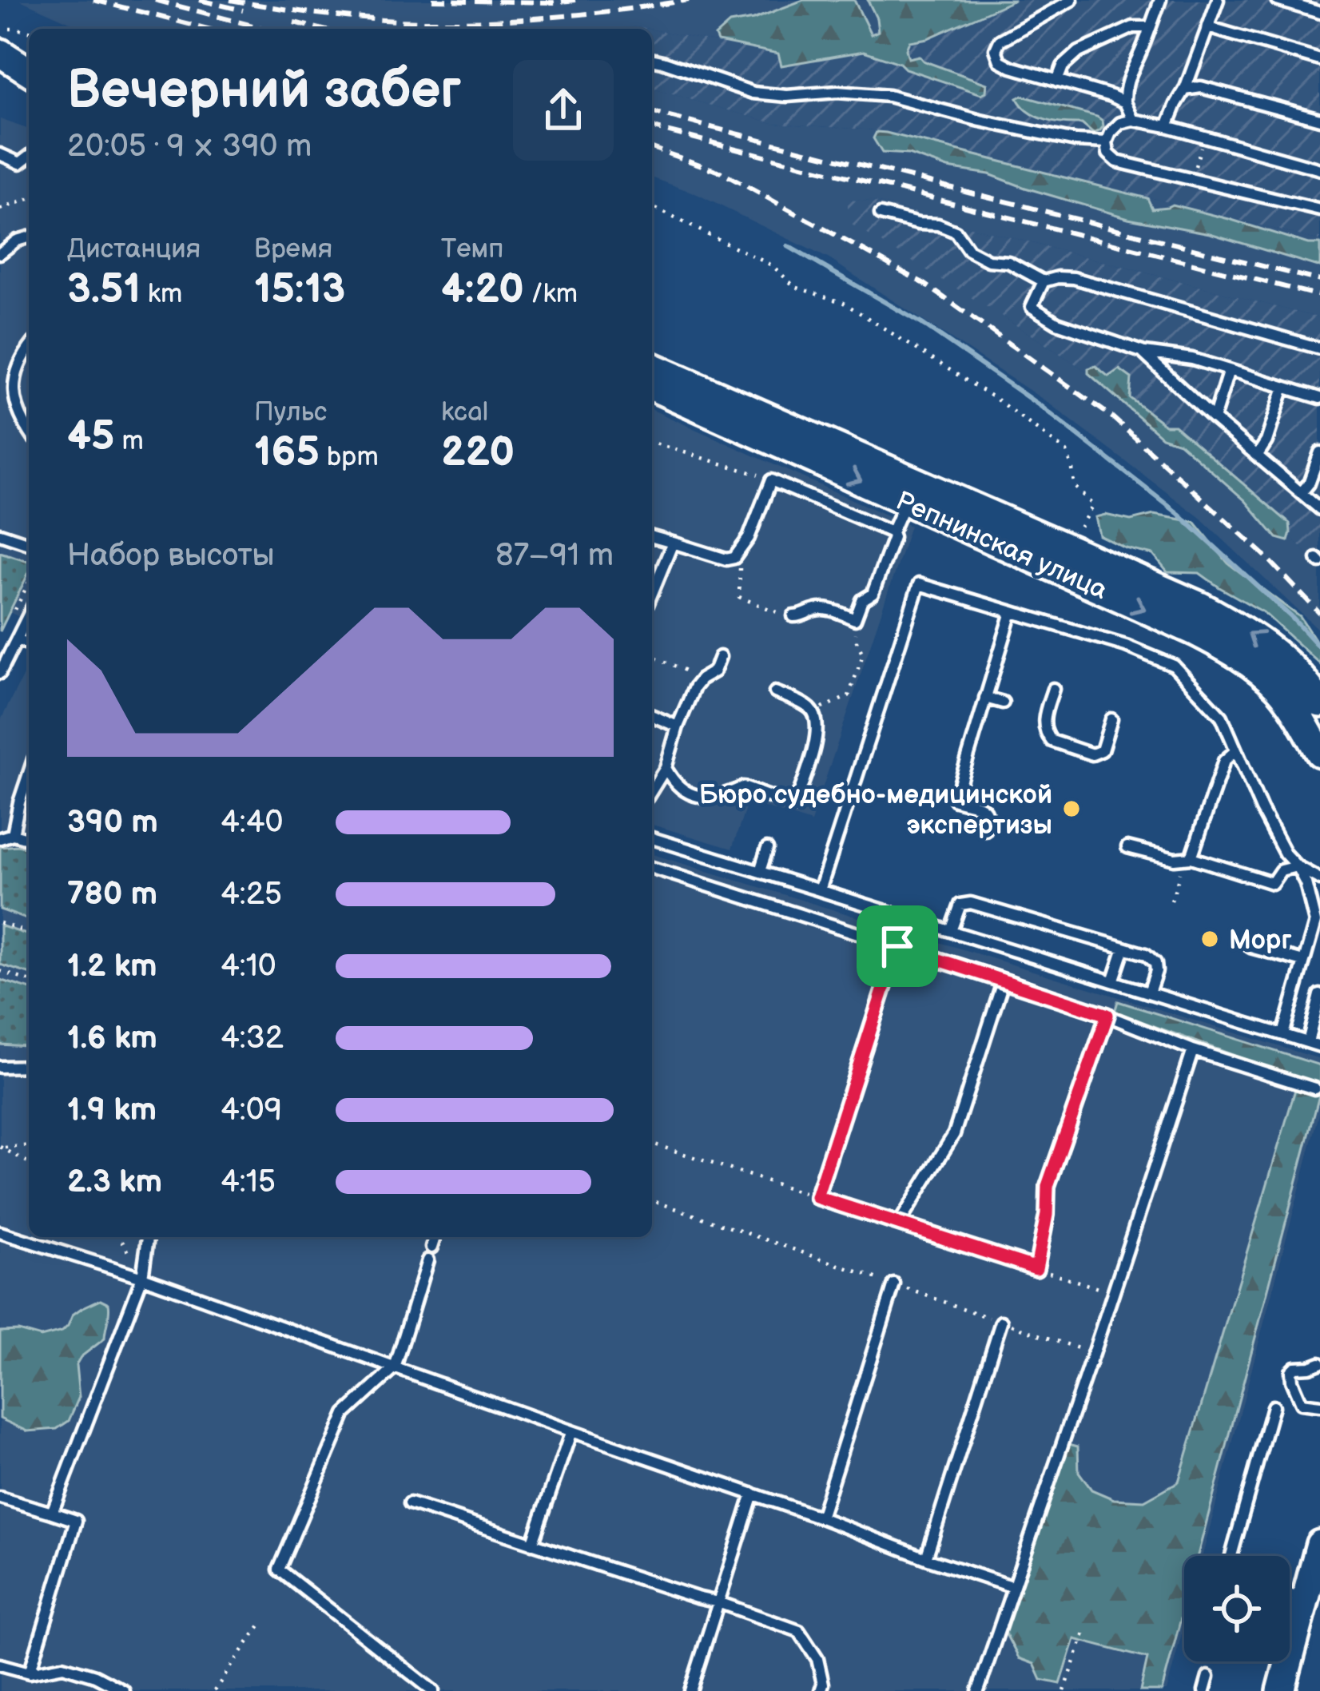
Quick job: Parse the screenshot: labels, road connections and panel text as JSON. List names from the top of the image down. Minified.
{"streets":{"street":["Репнинская улица"]},"places":["Бюро судебно-медицинской экспертизы","Морг"],"page":{"heading":["Вечерний забег","20:05 · 9 × 390 m"],"stats":[["Дистанция","3.51 km"],["Время","15:13"],["Темп","4:20 /km"],["45 m"],["Пульс","165 bpm"],["kcal","220"]],"chart":["Набор высоты","87–91 m"],"list":[{"name":"390 m","note":"4:40"},{"name":"780 m","note":"4:25"},{"name":"1.2 km","note":"4:10"},{"name":"1.6 km","note":"4:32"},{"name":"1.9 km","note":"4:09"},{"name":"2.3 km","note":"4:15"}]}}
